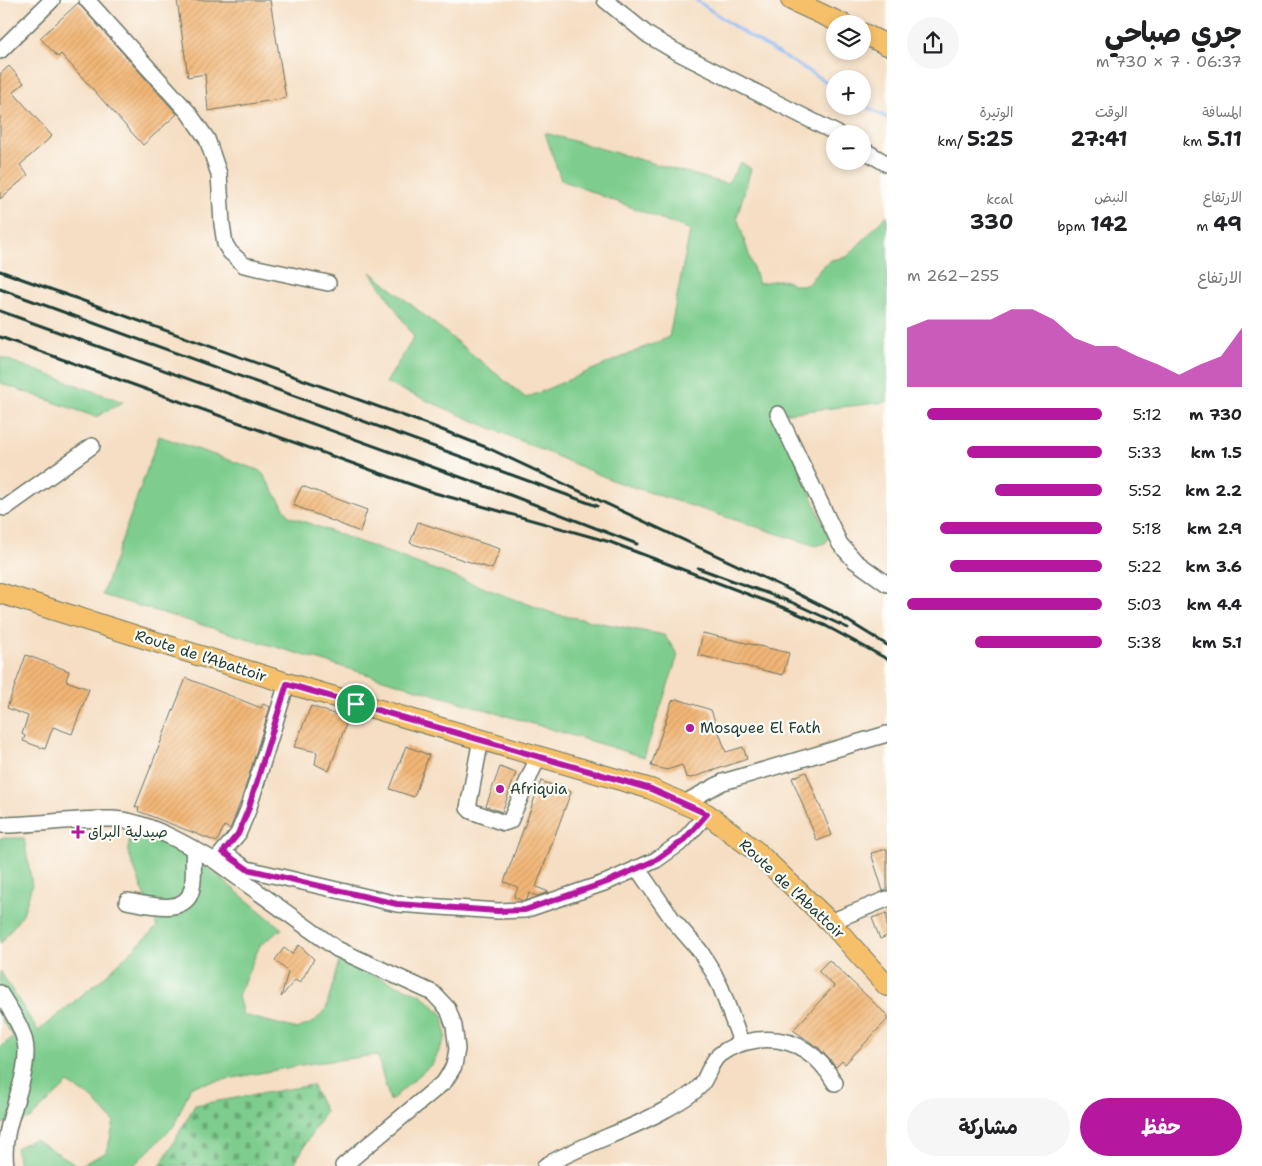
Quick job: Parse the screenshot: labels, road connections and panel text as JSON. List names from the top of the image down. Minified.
{"streets":{"main road":["Route de l’Abattoir"]},"places":{"other":["Mosquee El Fath","Afriquia"],"health":["صيدلية البراق"]},"page":{"heading":["جري صباحي","06:37 · 7 × 730 m"],"map_buttons":["+","−"],"stats":[["المسافة","5.11 km"],["الوقت","27:41"],["الوتيرة","5:25 /km"],["الارتفاع","49 m"],["النبض","142 bpm"],["kcal","330"]],"chart":["الارتفاع","255–262 m"],"list":[{"name":"730 m","note":"5:12"},{"name":"1.5 km","note":"5:33"},{"name":"2.2 km","note":"5:52"},{"name":"2.9 km","note":"5:18"},{"name":"3.6 km","note":"5:22"},{"name":"4.4 km","note":"5:03"},{"name":"5.1 km","note":"5:38"}],"buttons":["حفظ","مشاركة"]}}
